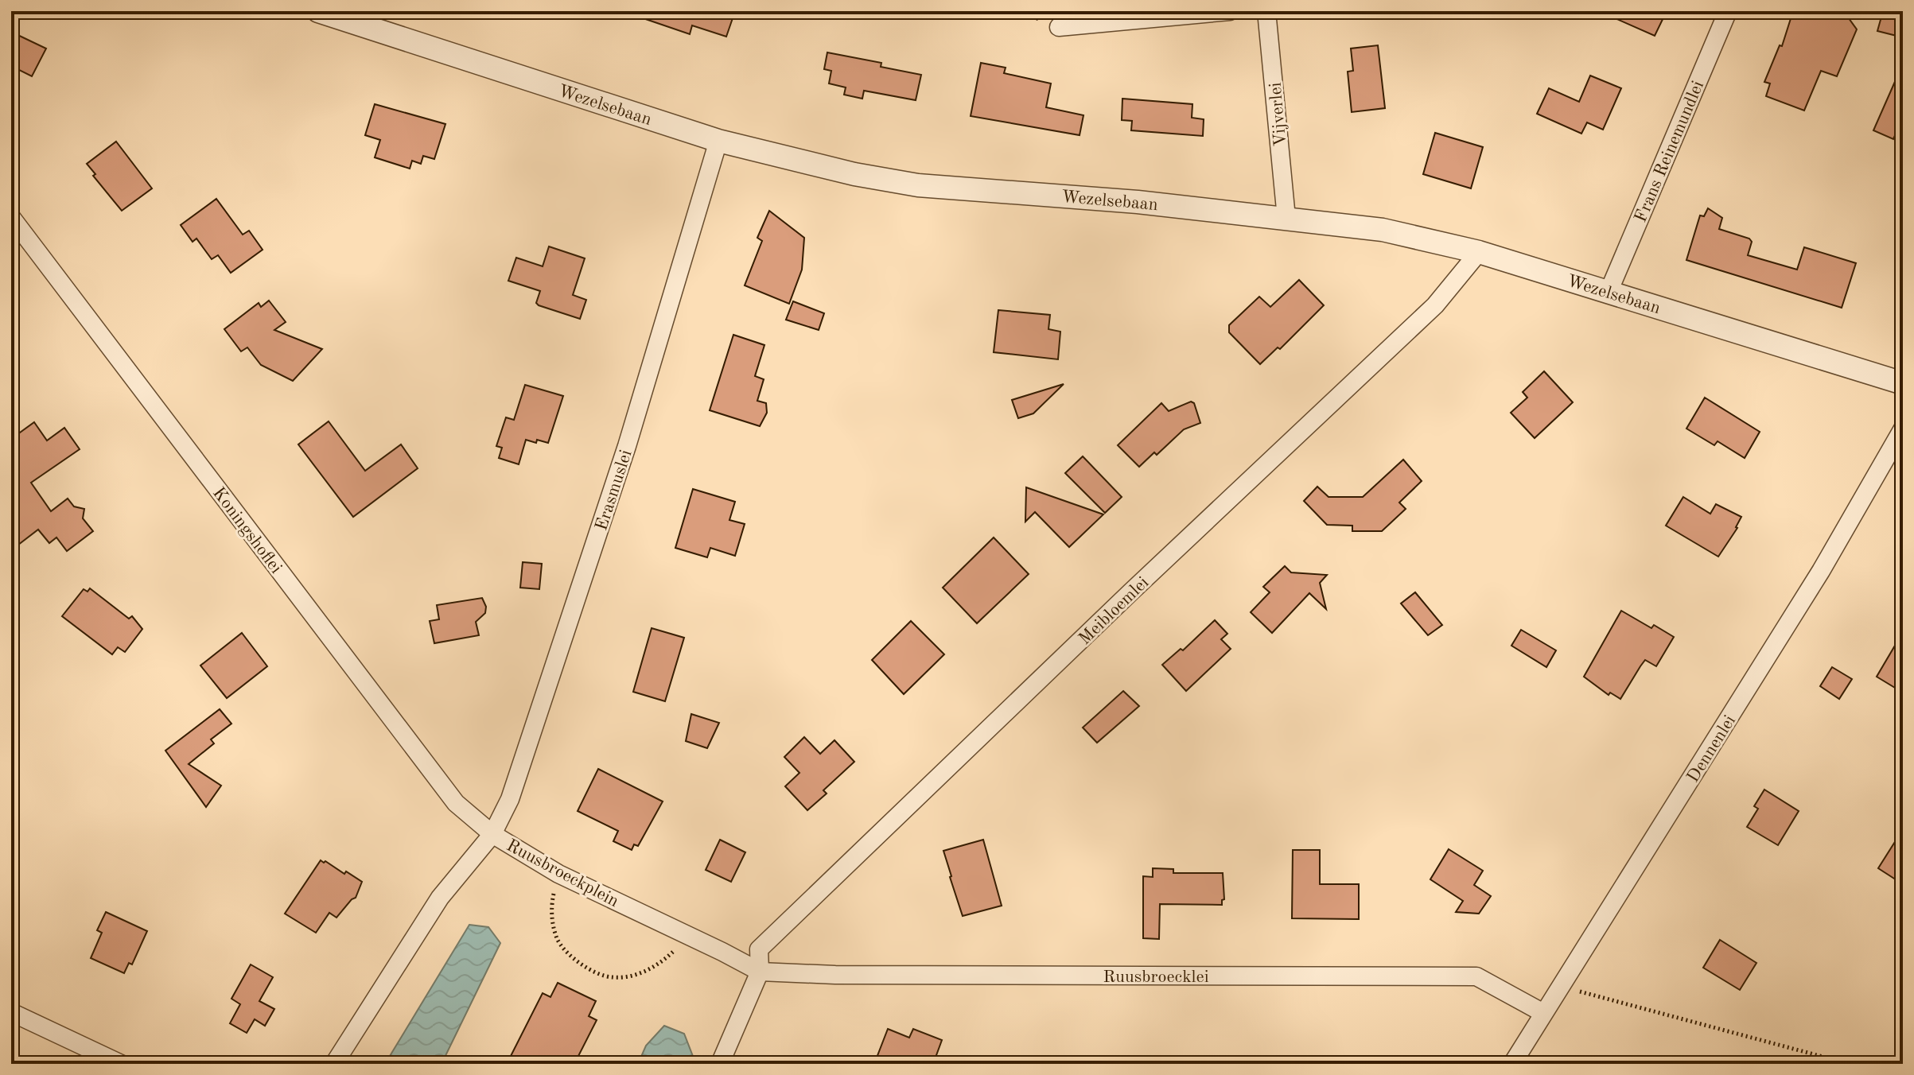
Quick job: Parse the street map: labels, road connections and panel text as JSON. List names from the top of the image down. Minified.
{"streets":{"street":["Wezelsebaan","Vijverlei","Frans Reinemundlei","Erasmuslei","Koningshoflei","Meibloemlei","Dennenlei","Ruusbroeckplein","Ruusbroecklei"]},"crossings":[["Wezelsebaan","Vijverlei"],["Wezelsebaan","Frans Reinemundlei"],["Wezelsebaan","Erasmuslei"],["Wezelsebaan","Meibloemlei"],["Erasmuslei","Koningshoflei"],["Erasmuslei","Ruusbroeckplein"],["Koningshoflei","Ruusbroeckplein"],["Meibloemlei","Ruusbroeckplein"],["Meibloemlei","Ruusbroecklei"],["Dennenlei","Ruusbroecklei"],["Ruusbroeckplein","Ruusbroecklei"]]}
